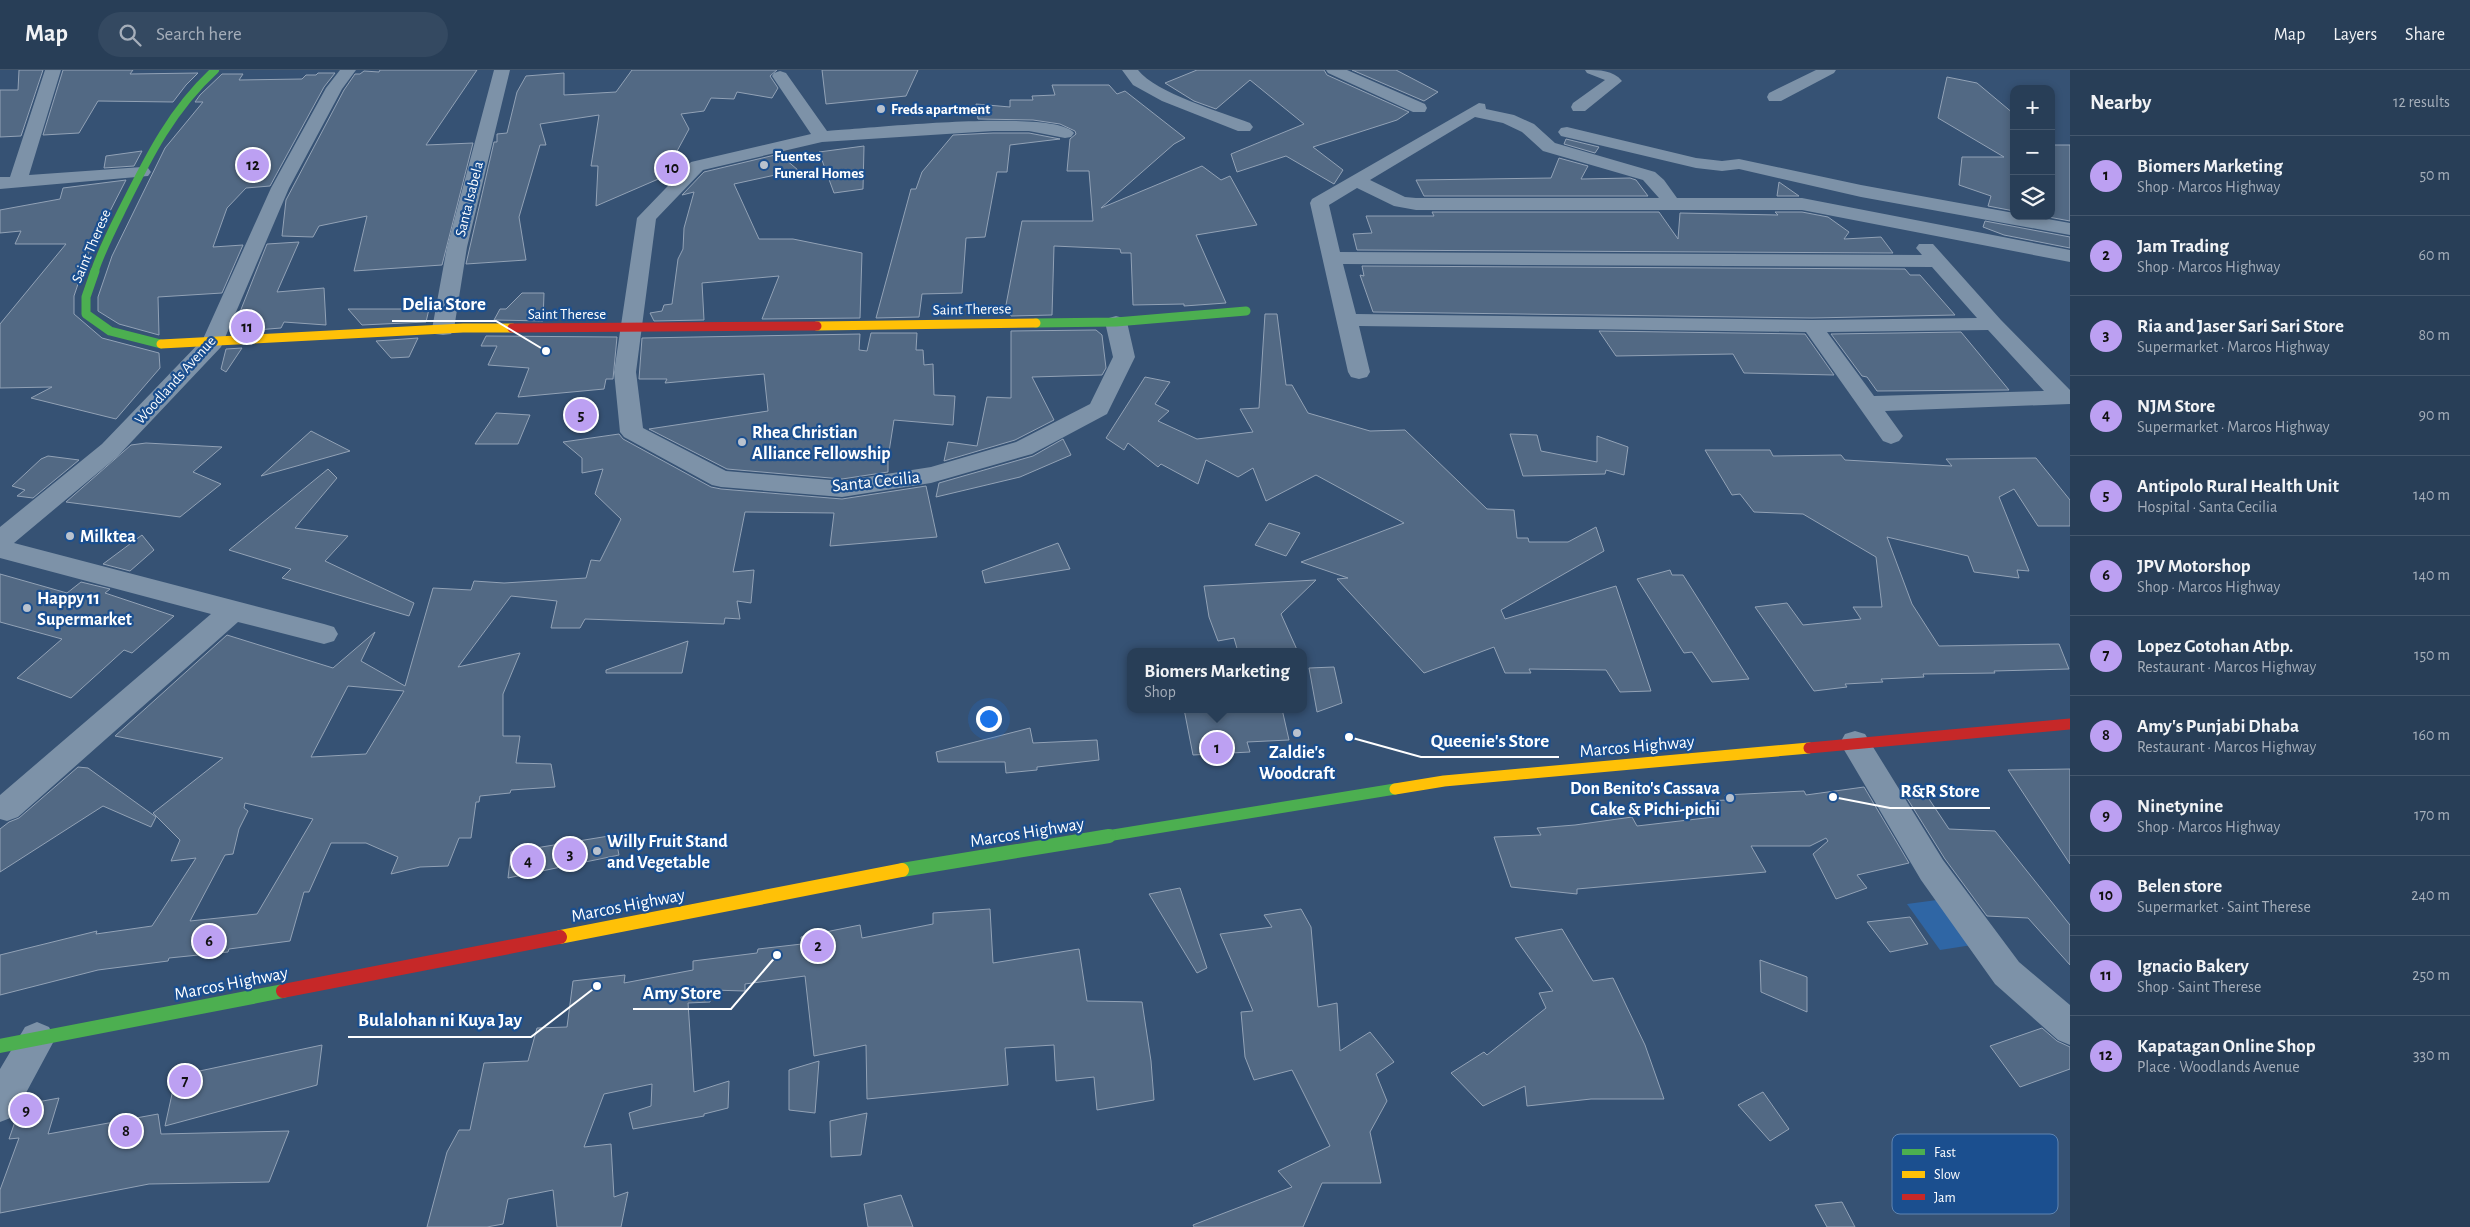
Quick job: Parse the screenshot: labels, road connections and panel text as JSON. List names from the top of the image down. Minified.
{"streets":{"street":["Santa Isabela","Saint Therese","Woodlands Avenue","Santa Cecilia","Marcos Highway"]},"crossings":[["Santa Isabela","Saint Therese"],["Saint Therese","Woodlands Avenue"],["Saint Therese","Santa Cecilia"]],"places":["Freds apartment","Fuentes Funeral Homes","Delia Store","Rhea Christian Alliance Fellowship","Milktea","Happy 11 Supermarket","Zaldie's Woodcraft","Queenie's Store","R&R Store","Don Benito's Cassava Cake & Pichi-pichi","Willy Fruit Stand and Vegetable","Amy Store","Bulalohan ni Kuya Jay"],"legend":["Fast","Slow","Jam"],"page":{"header":"Map","search":"Search here","nav":["Map","Layers","Share"],"heading":["Nearby","12 results"],"map_buttons":["+","−"],"list":[{"mark":"1","name":"Biomers Marketing","note":"Shop · Marcos Highway","value":"50 m"},{"mark":"2","name":"Jam Trading","note":"Shop · Marcos Highway","value":"60 m"},{"mark":"3","name":"Ria and Jaser Sari Sari Store","note":"Supermarket · Marcos Highway","value":"80 m"},{"mark":"4","name":"NJM Store","note":"Supermarket · Marcos Highway","value":"90 m"},{"mark":"5","name":"Antipolo Rural Health Unit","note":"Hospital · Santa Cecilia","value":"140 m"},{"mark":"6","name":"JPV Motorshop","note":"Shop · Marcos Highway","value":"140 m"},{"mark":"7","name":"Lopez Gotohan Atbp.","note":"Restaurant · Marcos Highway","value":"150 m"},{"mark":"8","name":"Amy's Punjabi Dhaba","note":"Restaurant · Marcos Highway","value":"160 m"},{"mark":"9","name":"Ninetynine","note":"Shop · Marcos Highway","value":"170 m"},{"mark":"10","name":"Belen store","note":"Supermarket · Saint Therese","value":"240 m"},{"mark":"11","name":"Ignacio Bakery","note":"Shop · Saint Therese","value":"250 m"},{"mark":"12","name":"Kapatagan Online Shop","note":"Place · Woodlands Avenue","value":"330 m"}],"pins":["12","10","11","5","1","3","4","6","2","7","9","8"],"popup":["Biomers Marketing","Shop"]}}
